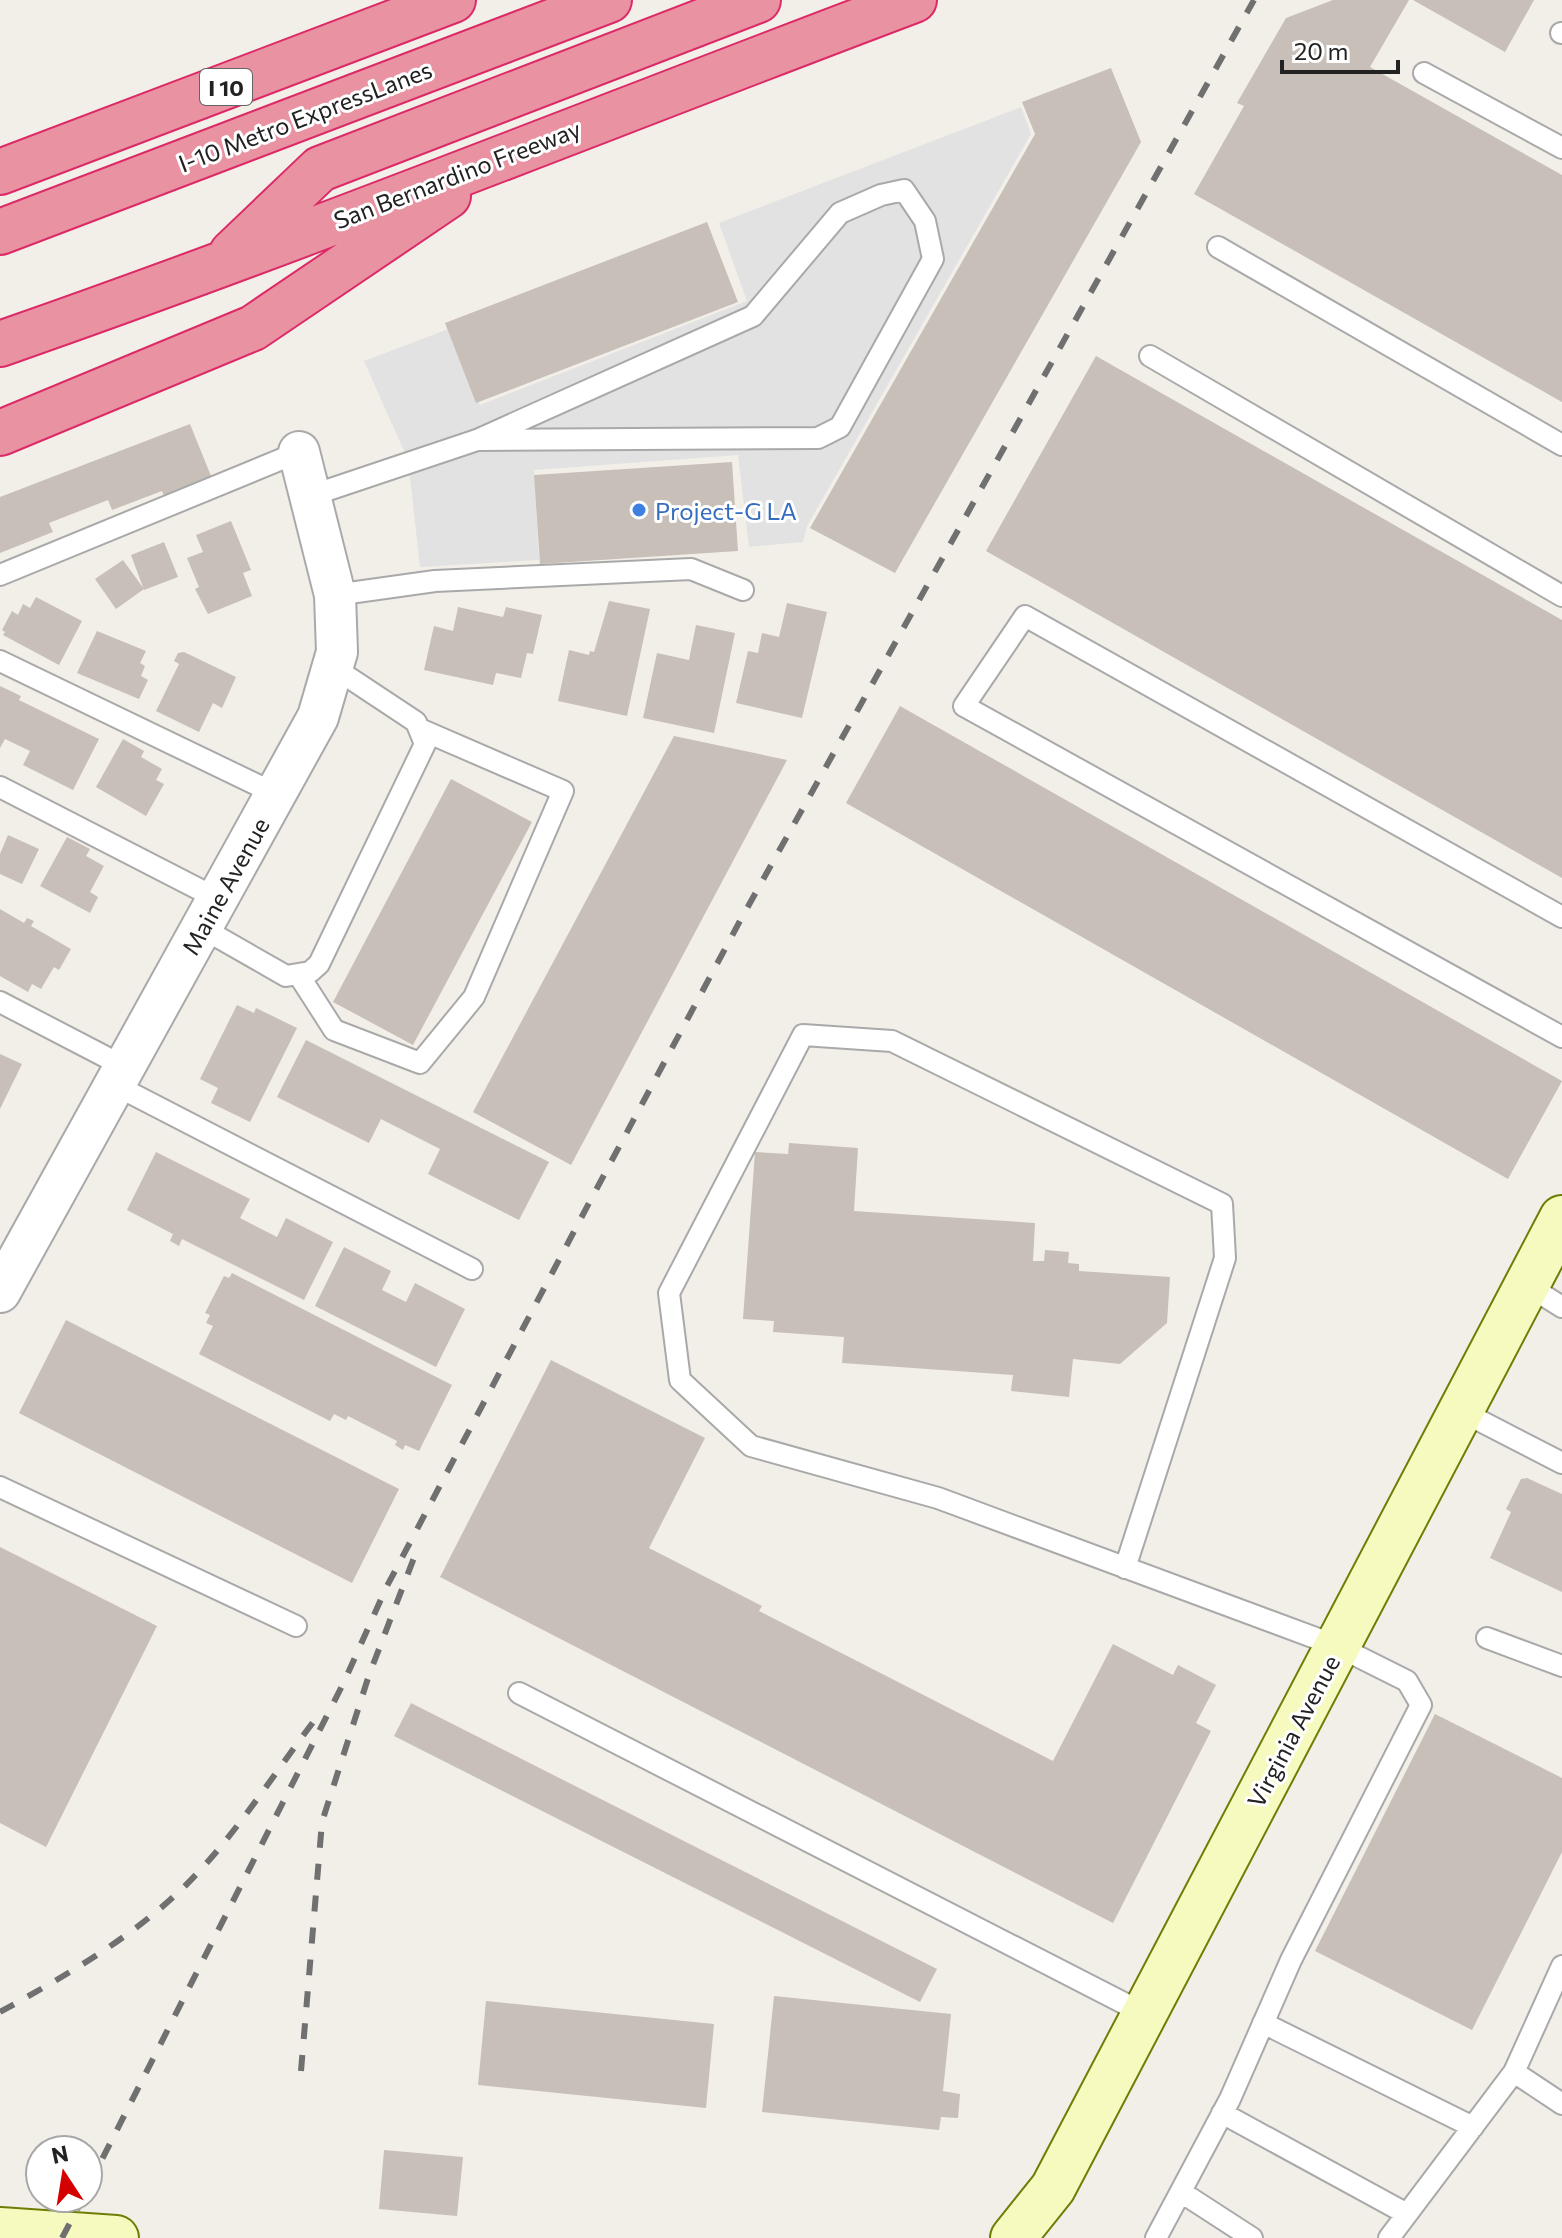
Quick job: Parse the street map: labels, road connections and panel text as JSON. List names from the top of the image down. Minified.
{"streets":{"highway":["I 10","I-10 Metro ExpressLanes","San Bernardino Freeway"],"street":["Maine Avenue","Virginia Avenue"]},"places":["Project-G LA"],"scale_bar":"20 m","north":"top"}
